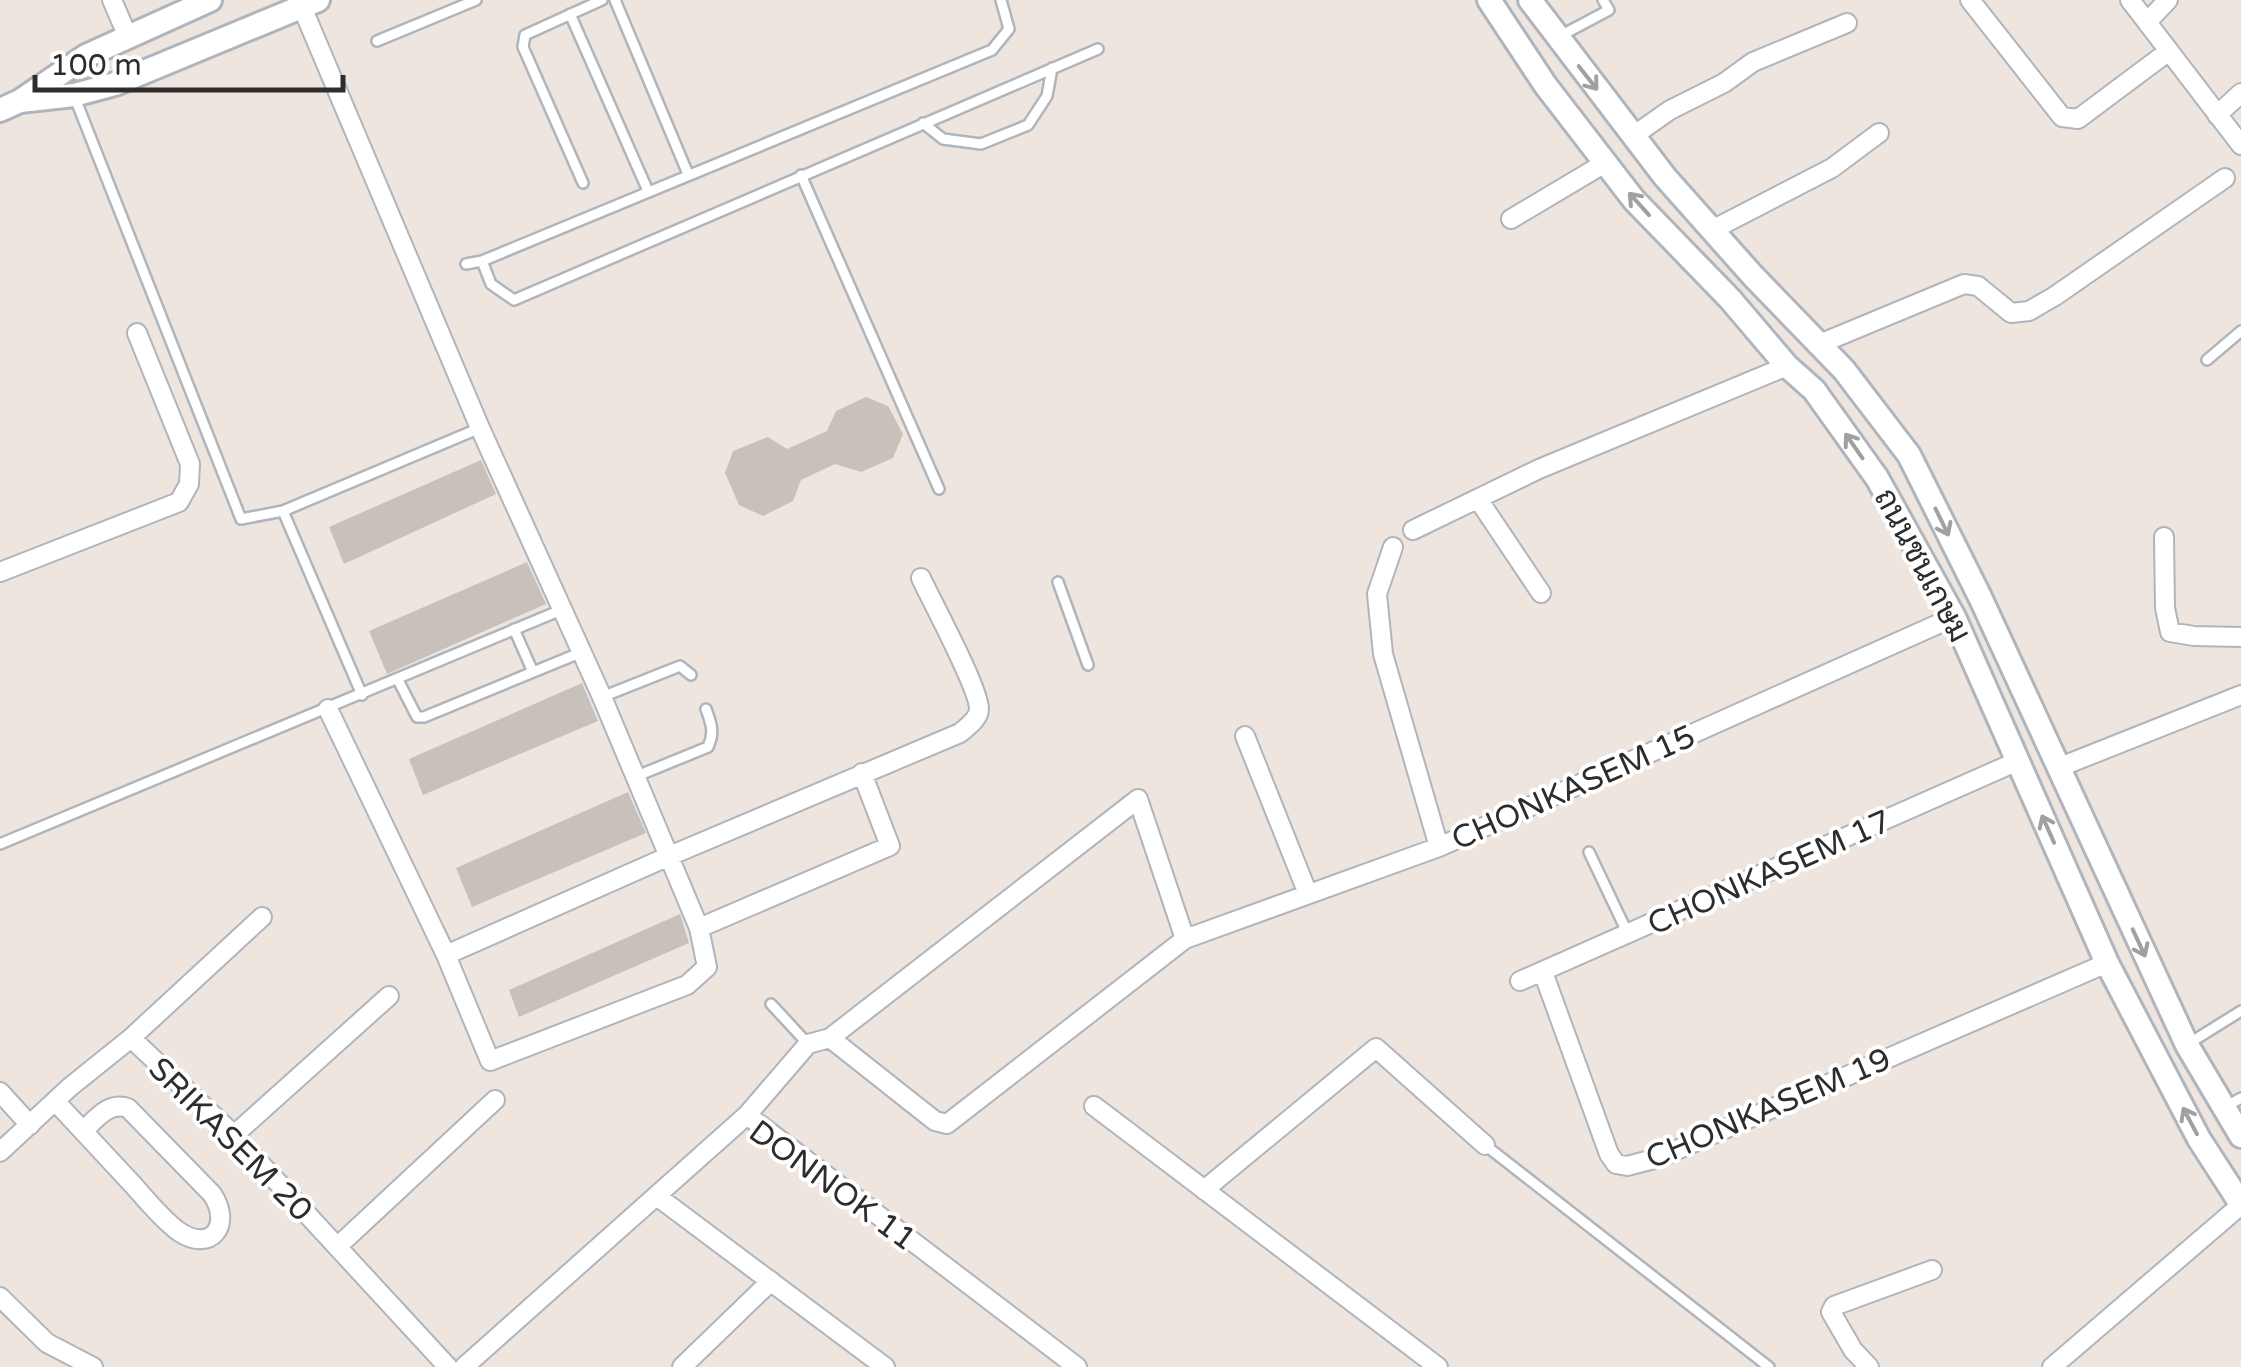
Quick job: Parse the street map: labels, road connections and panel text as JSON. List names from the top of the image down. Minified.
{"streets":{"main road":["ถนนชนเกษม"],"street":["CHONKASEM 15","CHONKASEM 17","CHONKASEM 19","SRIKASEM 20","DONNOK 11"]},"crossings":[["ถนนชนเกษม","CHONKASEM 15"],["ถนนชนเกษม","CHONKASEM 17"],["ถนนชนเกษม","CHONKASEM 19"],["CHONKASEM 17","CHONKASEM 19"]],"scale_bar":"100 m"}
